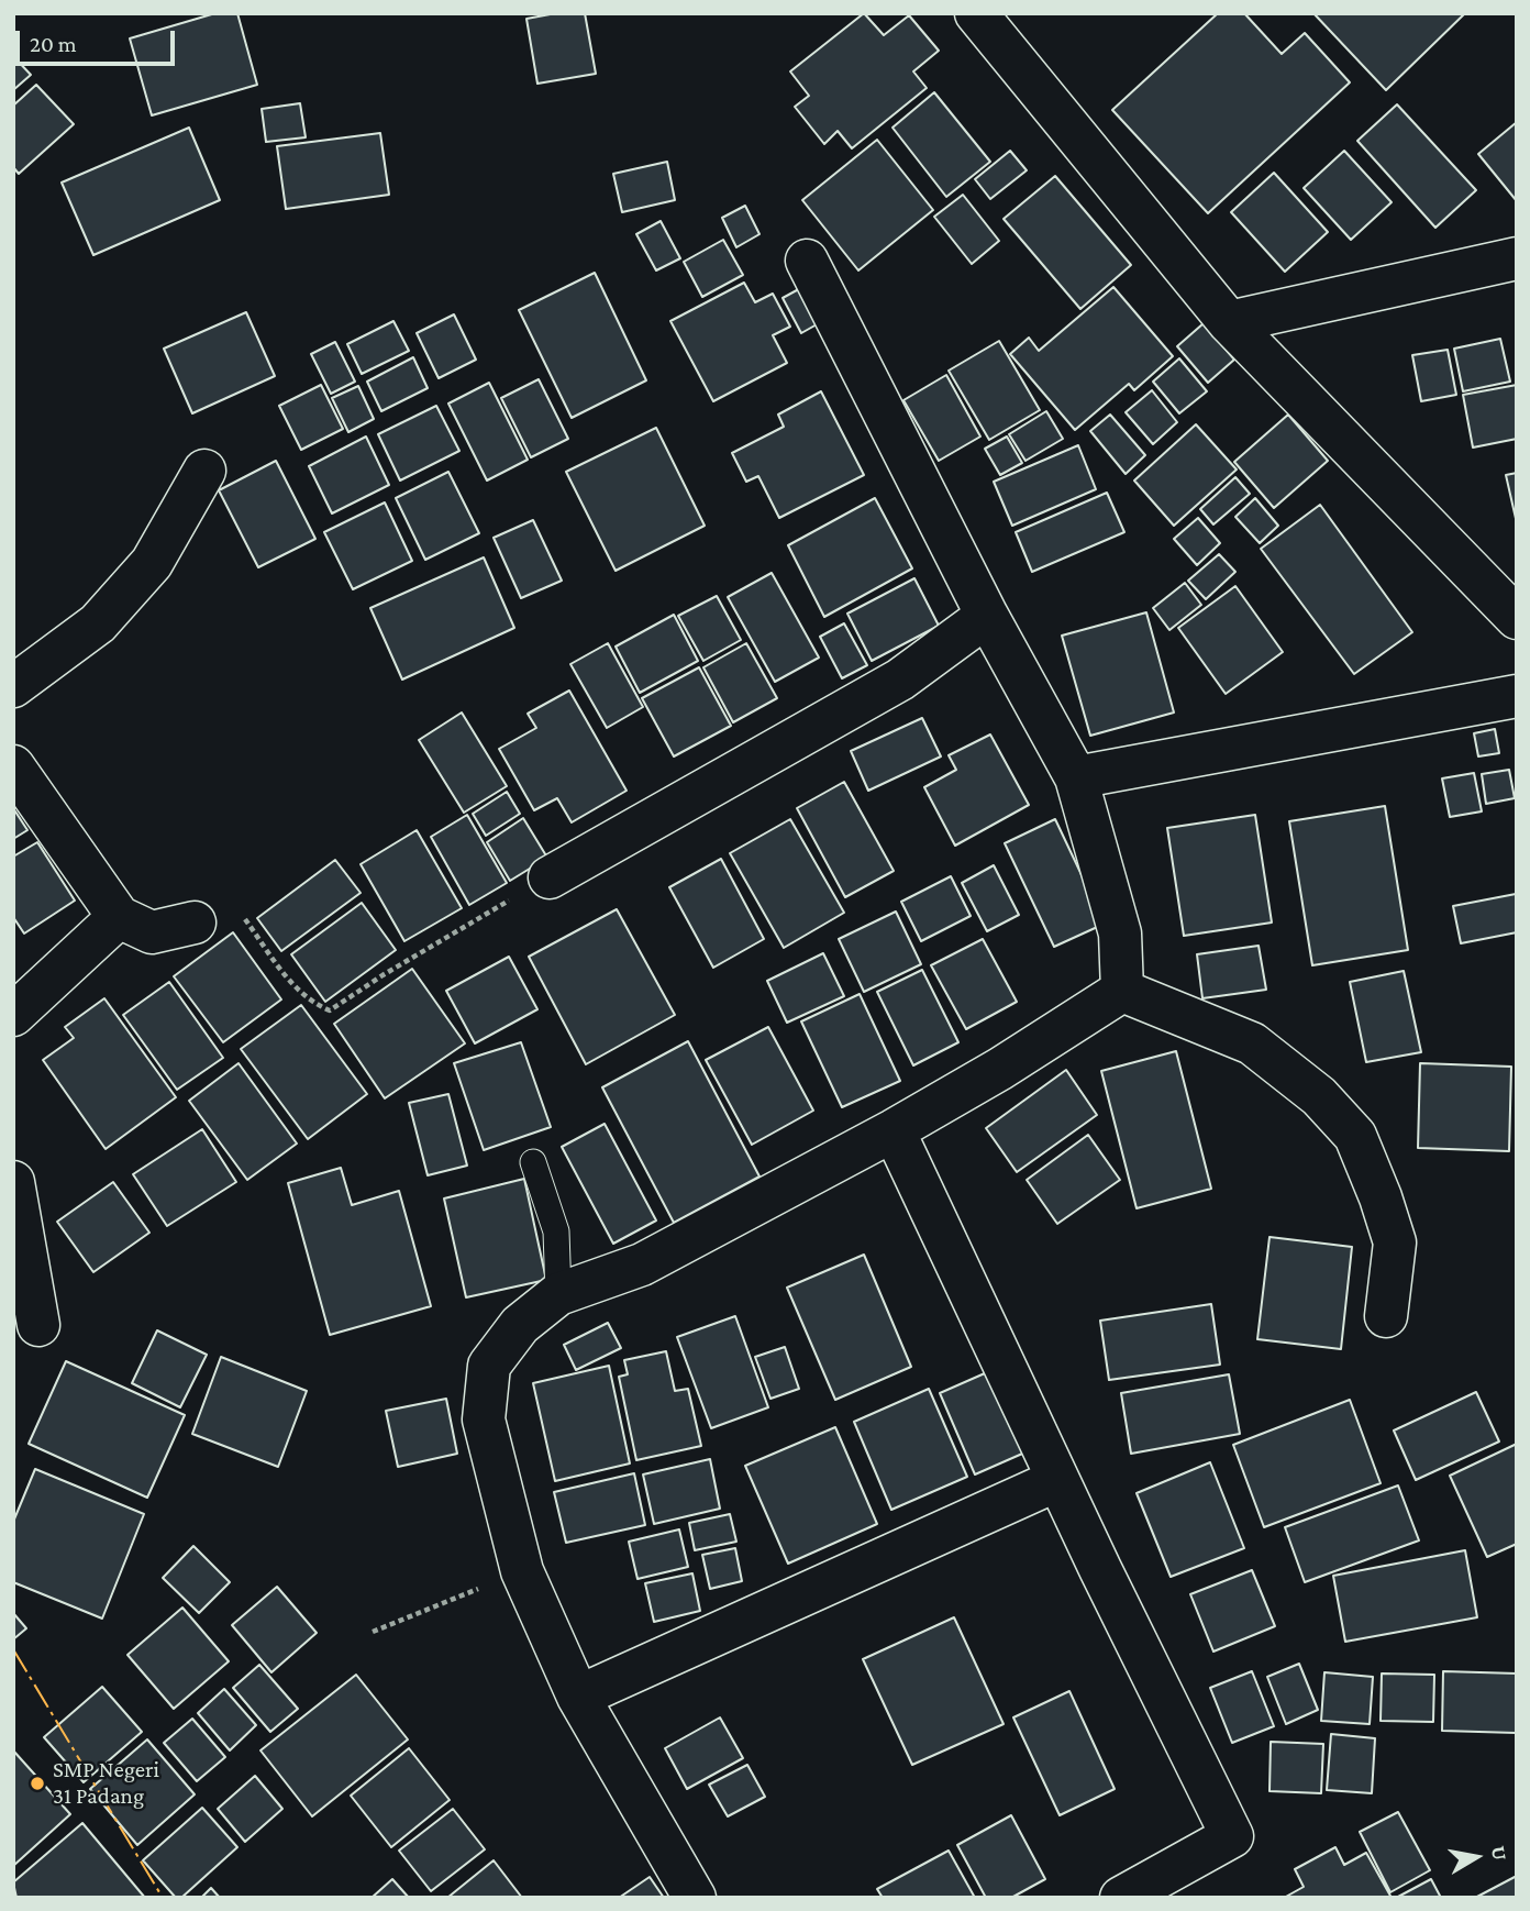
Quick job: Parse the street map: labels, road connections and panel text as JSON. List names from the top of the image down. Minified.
{"places":["SMP Negeri 31 Padang"],"scale_bar":"20 m","north":"right"}
